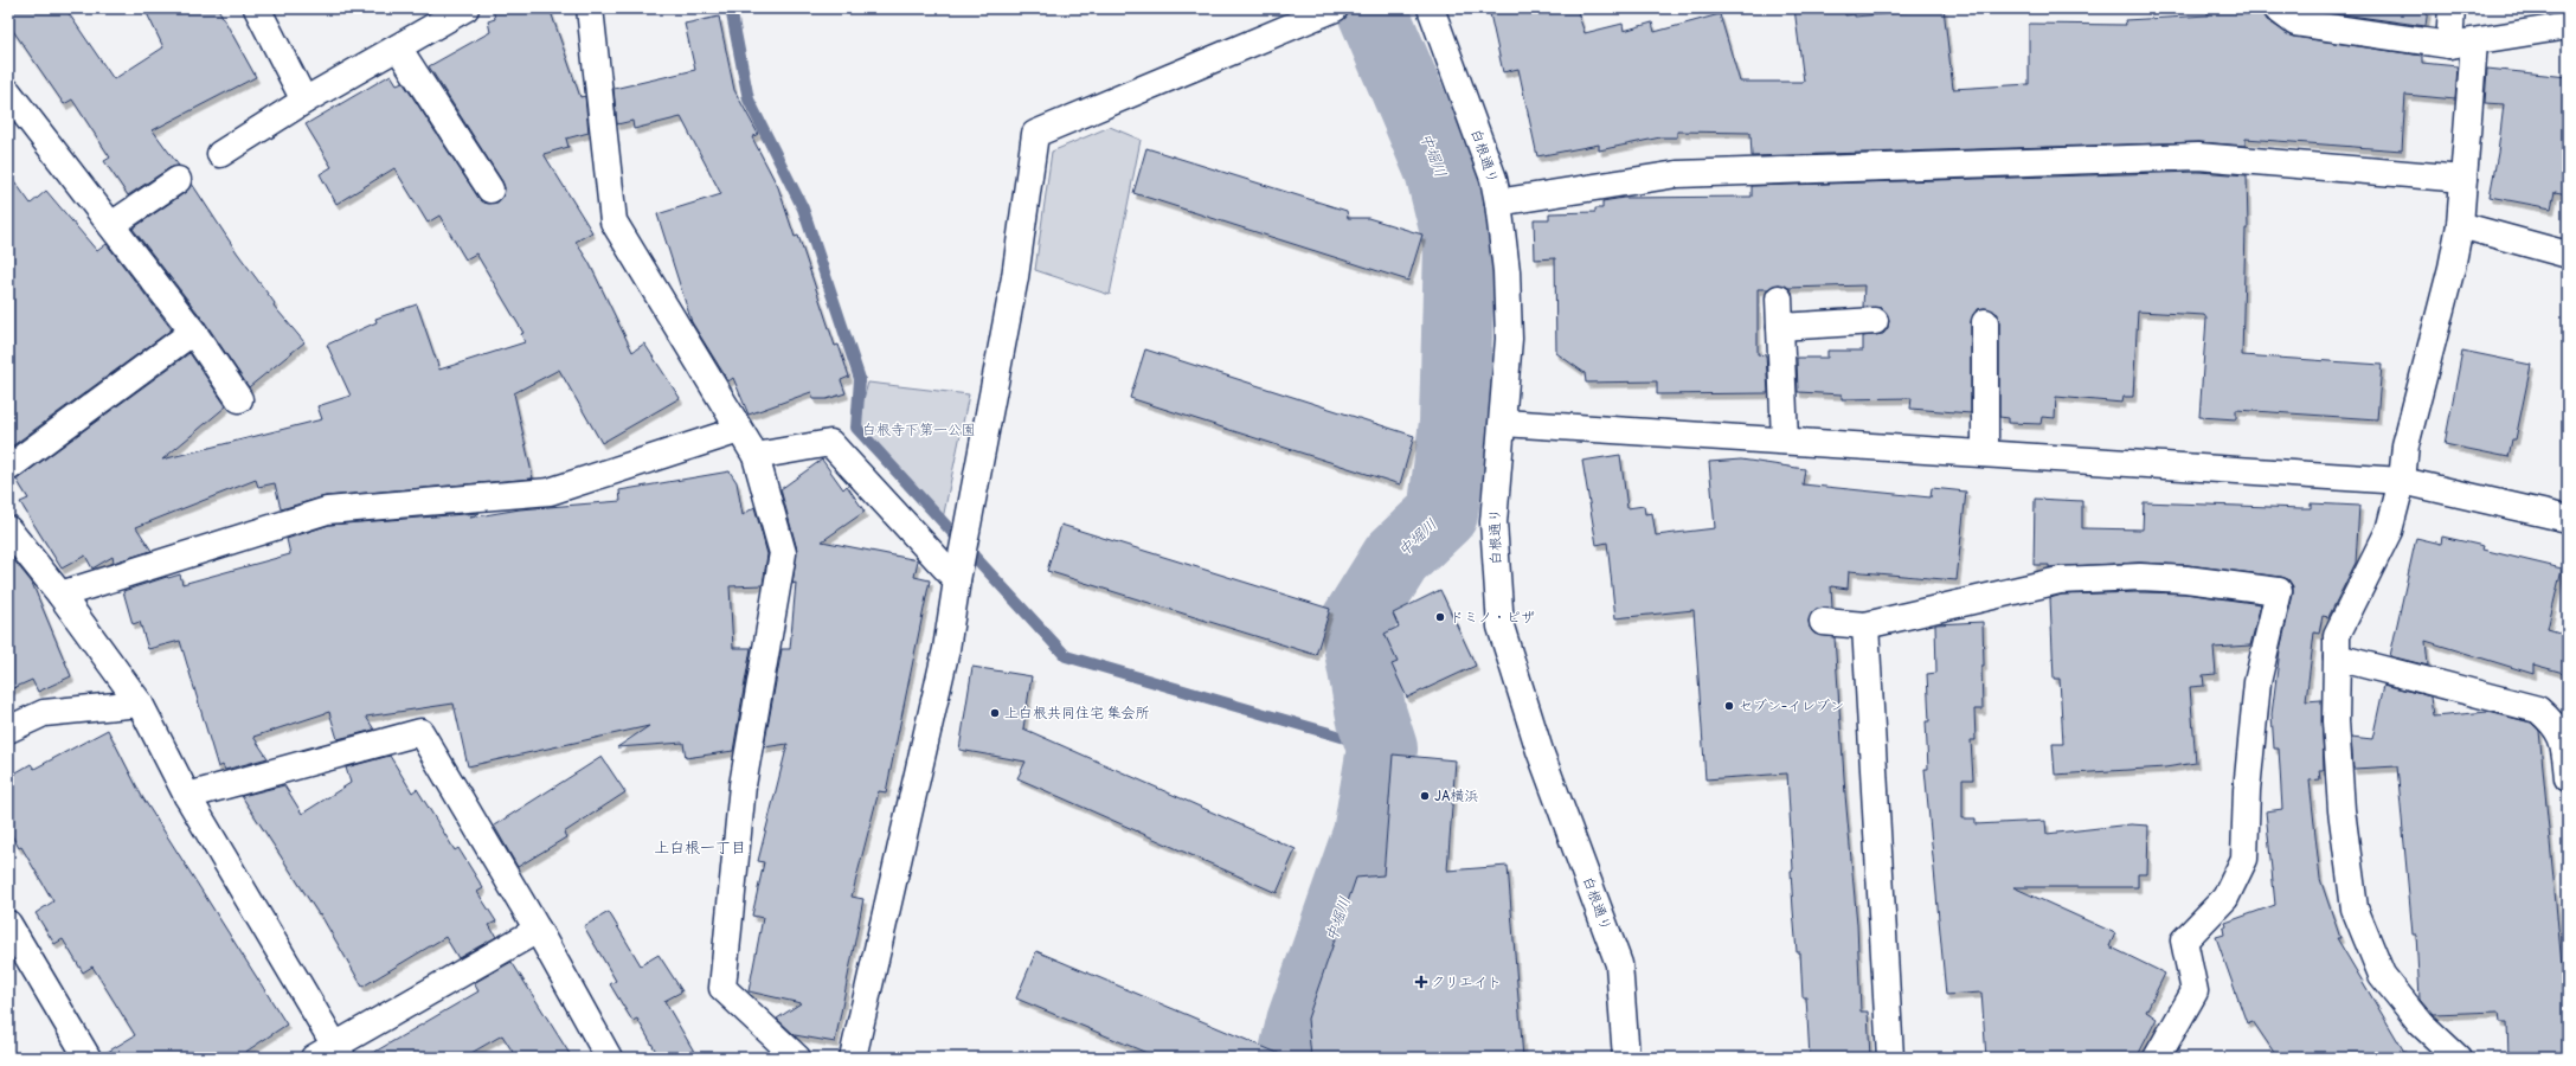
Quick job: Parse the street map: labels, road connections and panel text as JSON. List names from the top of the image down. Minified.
{"streets":{"street":["白根通り"]},"districts":["上白根一丁目"],"water":["中堀川"],"parks":["白根寺下第一公園"],"places":{"other":["ドミノ・ピザ","セブン-イレブン","上白根共同住宅 集会所","JA横浜"],"health":["クリエイト"]}}
